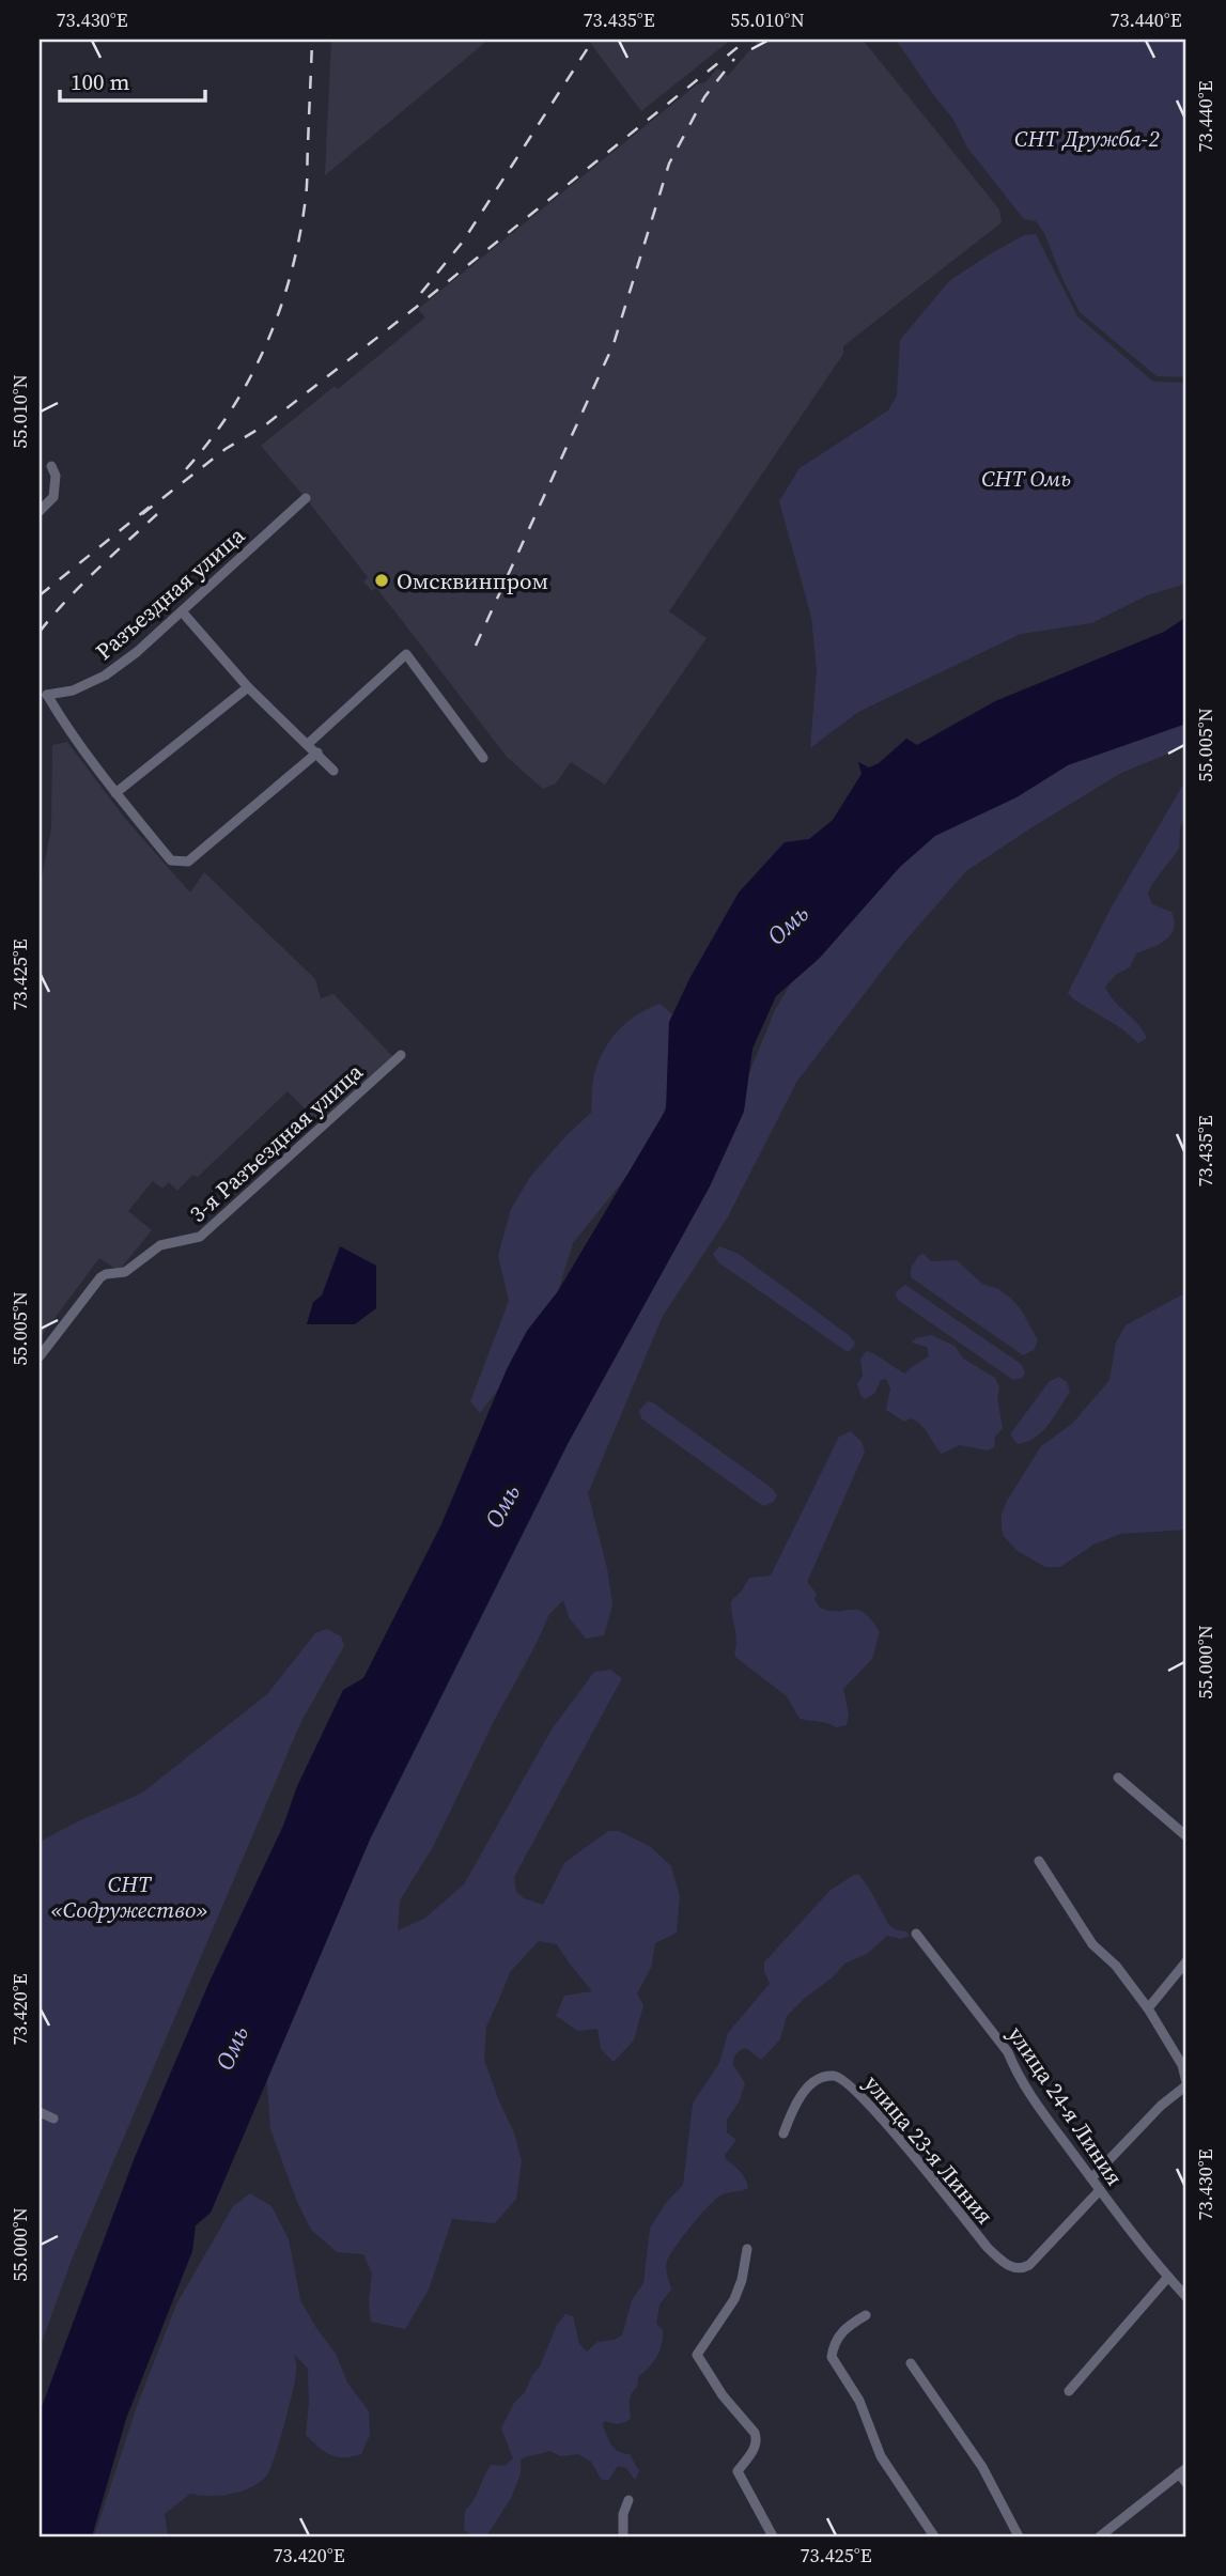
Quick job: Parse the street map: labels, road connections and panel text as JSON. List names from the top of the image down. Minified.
{"streets":{"street":["Разъездная улица","3-я Разъездная улица","улица 24-я Линия","улица 23-я Линия"]},"crossings":[["улица 24-я Линия","улица 23-я Линия"]],"water":["Омь"],"parks":["СНТ Дружба-2","СНТ Омь","СНТ «Содружество»"],"places":["Омсквинпром"],"scale_bar":"100 m","coordinates":["73.430°E","73.435°E","55.010°N","73.440°E","55.005°N","73.425°E","55.000°N","73.420°E"]}
